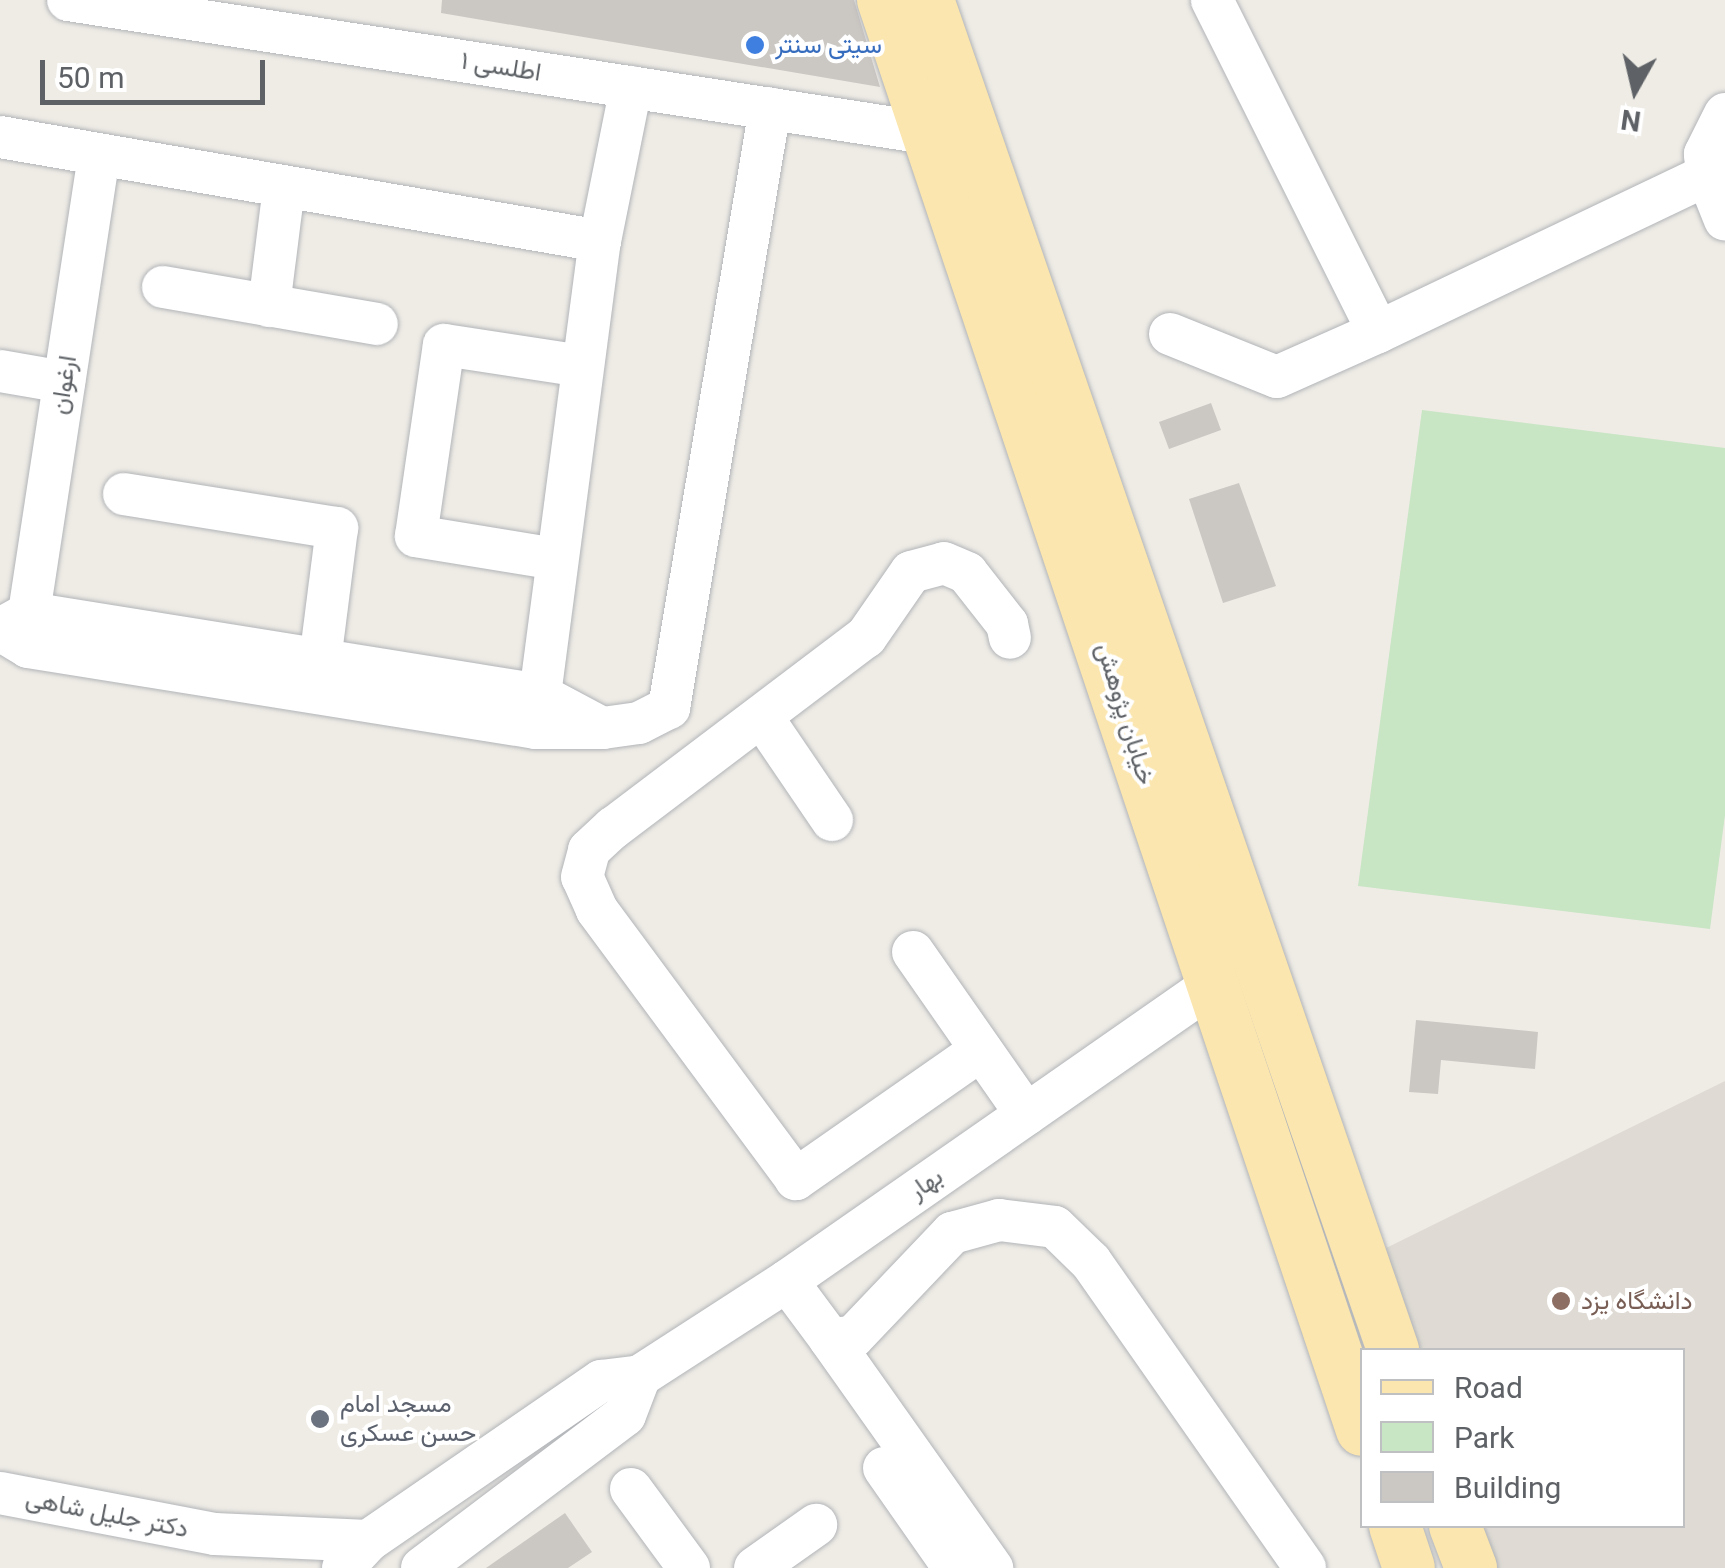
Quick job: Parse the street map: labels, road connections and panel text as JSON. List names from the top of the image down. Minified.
{"streets":{"main road":["خیابان پژوهش"],"street":["اطلسی ۱","ارغوان","بهار","دکتر جلیل شاهی"]},"crossings":[["اطلسی ۱","خیابان پژوهش"],["خیابان پژوهش","بهار"],["بهار","دکتر جلیل شاهی"]],"places":["سیتی سنتر","دانشگاه یزد","مسجد امام حسن عسکری"],"legend":["Road","Park","Building"],"scale_bar":"50 m","north":"bottom"}
